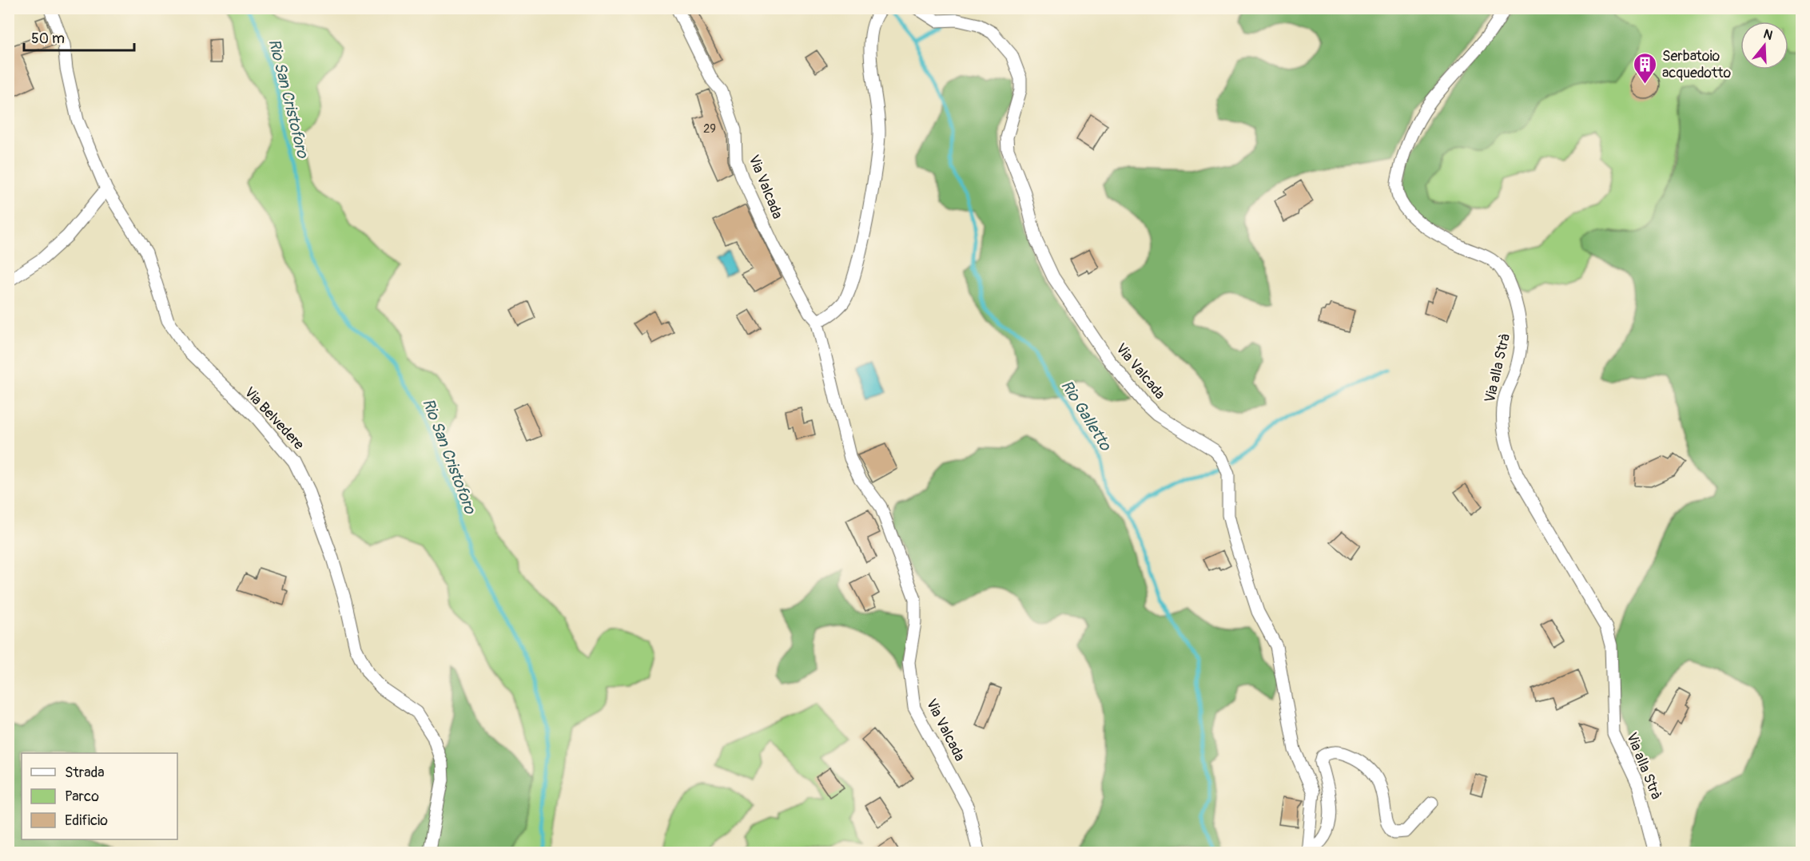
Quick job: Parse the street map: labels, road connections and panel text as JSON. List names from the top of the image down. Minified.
{"streets":{"street":["Via Valcada","Via alla Strà","Via Belvedere"]},"water":["Rio San Cristoforo","Rio Galletto"],"places":{"building":["Serbatoio acquedotto"]},"house_numbers":["29"],"legend":["Strada","Parco","Edificio"],"scale_bar":"50 m","north":"top"}
